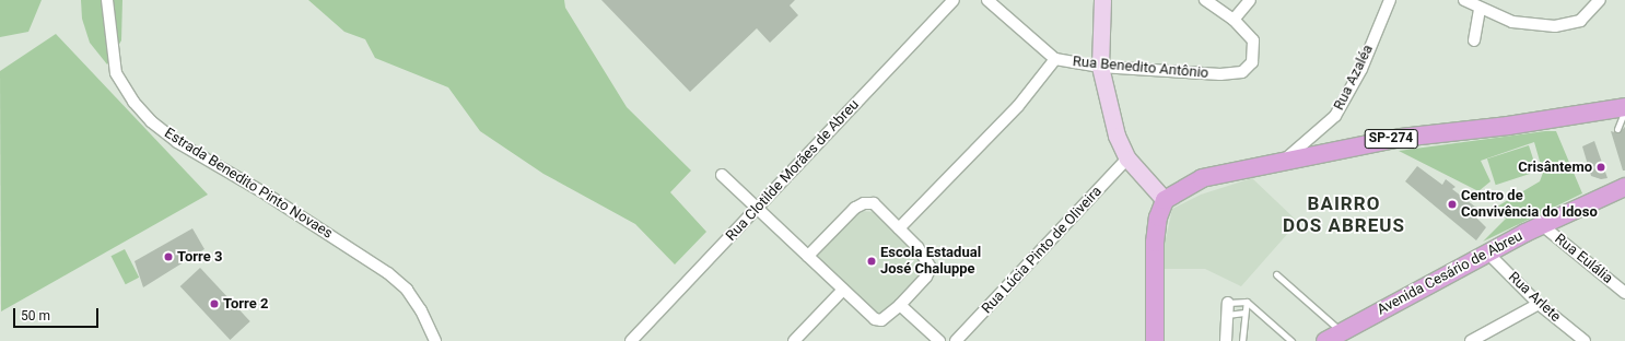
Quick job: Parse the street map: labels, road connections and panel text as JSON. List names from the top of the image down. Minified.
{"streets":{"main road":["SP-274","Avenida Cesário de Abreu"],"street":["Rua Benedito Antônio","Rua Azaléa","Rua Clotilde Morães de Abreu","Estrada Benedito Pinto Novaes","Rua Lúcia Pinto de Oliveira","Rua Eulália","Rua Arlete"]},"crossings":[["Rua Azaléa","SP-274"],["Rua Eulália","Avenida Cesário de Abreu"],["Avenida Cesário de Abreu","Rua Arlete"]],"districts":["BAIRRO DOS ABREUS"],"places":["Crisântemo","Centro de Convivência do Idoso","Torre 3","Escola Estadual José Chaluppe","Torre 2"],"scale_bar":"50 m"}
